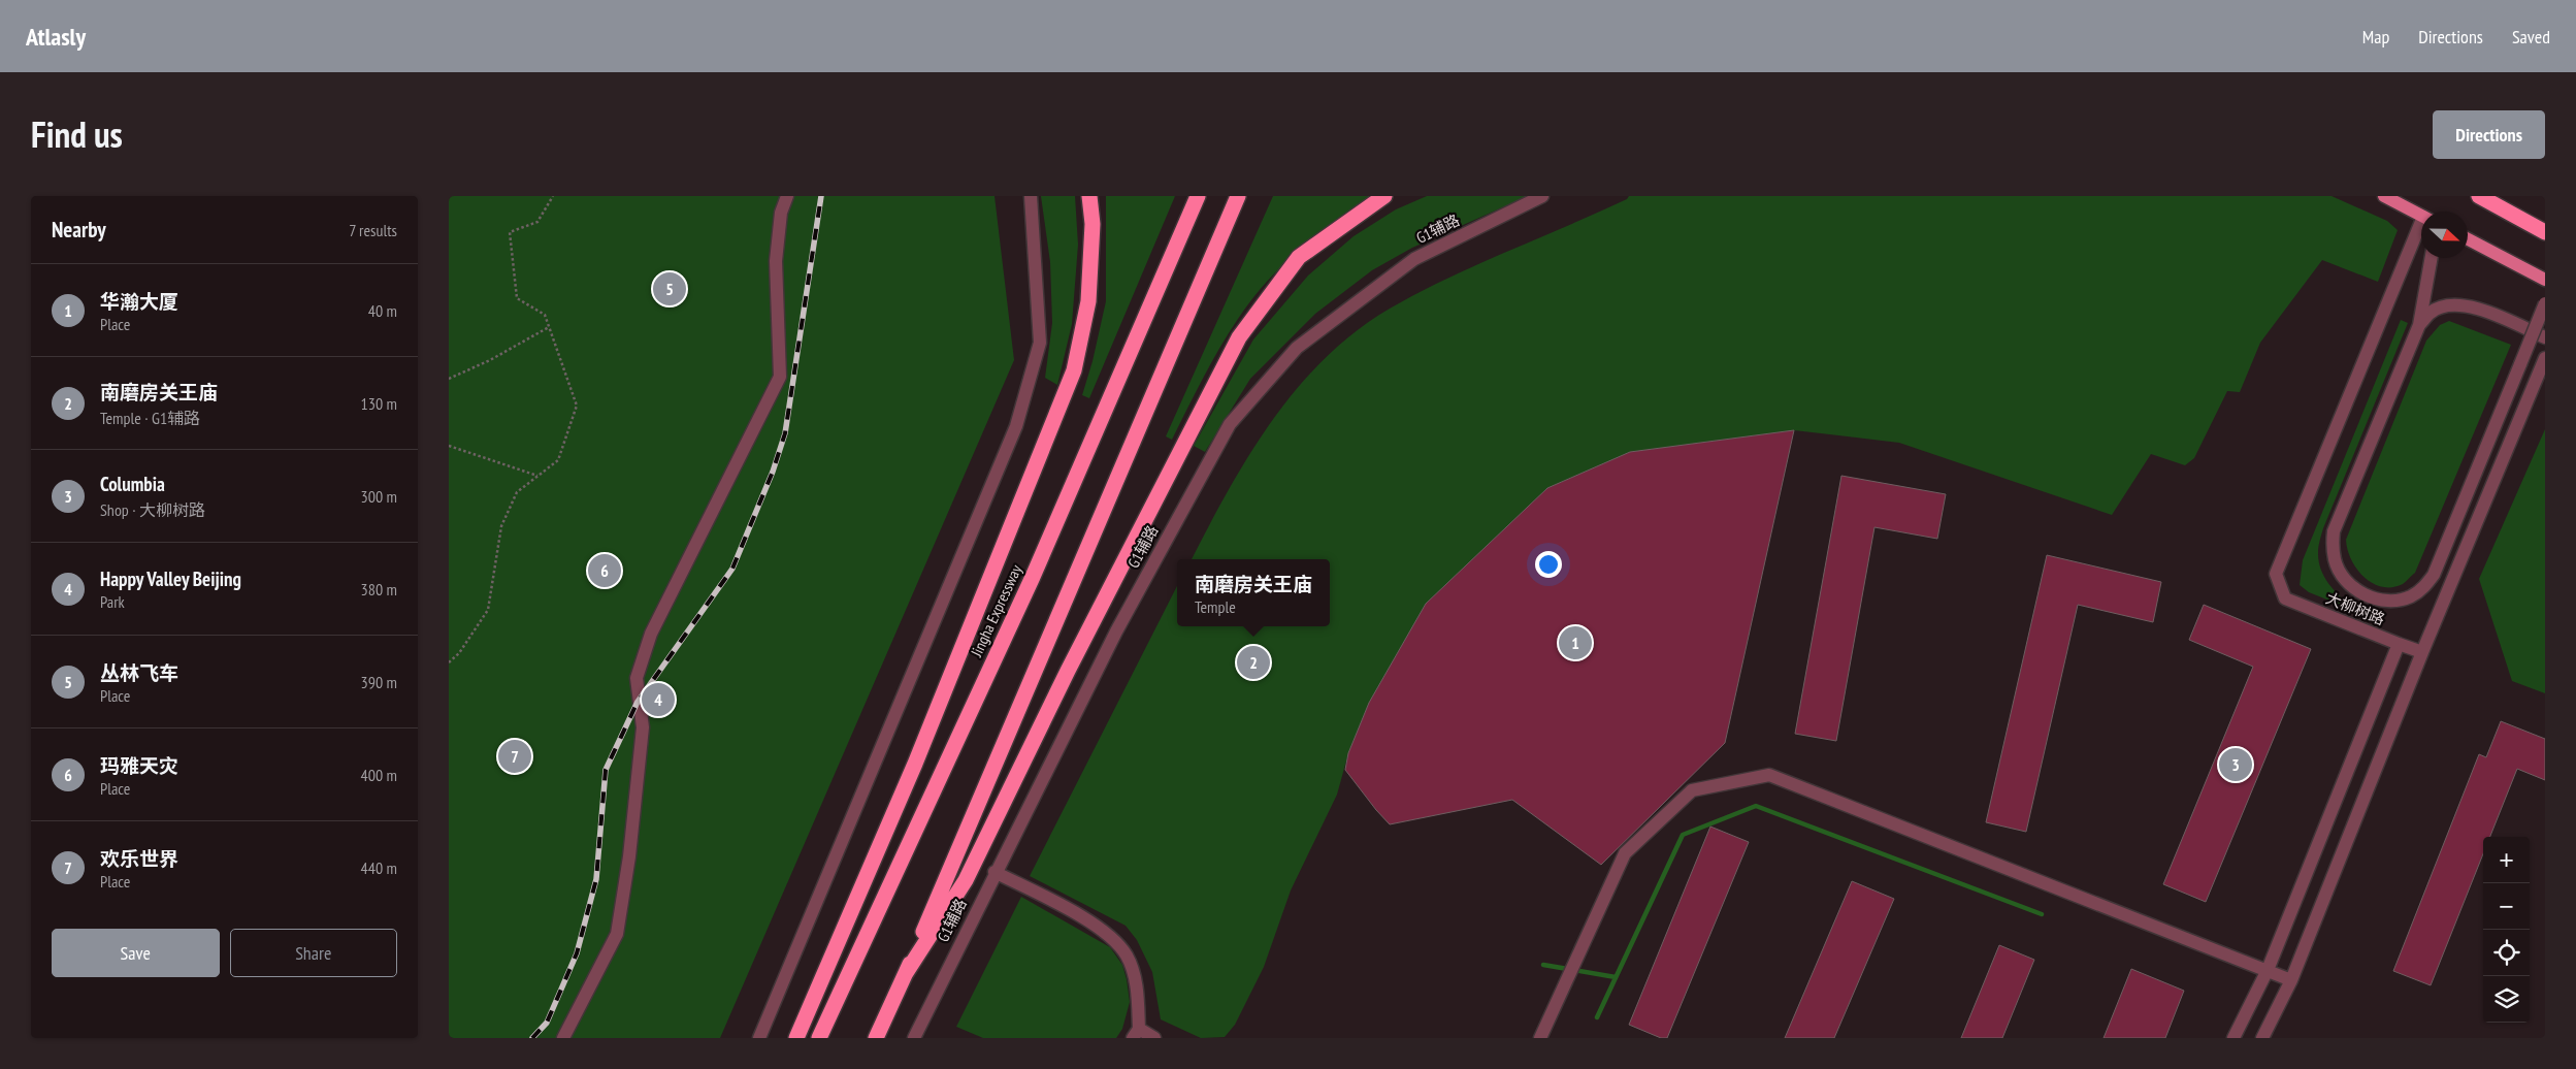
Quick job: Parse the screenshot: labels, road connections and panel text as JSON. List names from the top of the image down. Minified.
{"streets":{"highway":["Jingha Expressway"],"street":["G1辅路","大柳树路"]},"north":"right","page":{"header":"Atlasly","nav":["Map","Directions","Saved"],"title":"Find us","buttons":["Directions",["Save","Share"]],"heading":["Nearby","7 results"],"list":[{"mark":"1","name":"华瀚大厦","note":"Place","value":"40 m"},{"mark":"2","name":"南磨房关王庙","note":"Temple · G1辅路","value":"130 m"},{"mark":"3","name":"Columbia","note":"Shop · 大柳树路","value":"300 m"},{"mark":"4","name":"Happy Valley Beijing","note":"Park","value":"380 m"},{"mark":"5","name":"丛林飞车","note":"Place","value":"390 m"},{"mark":"6","name":"玛雅天灾","note":"Place","value":"400 m"},{"mark":"7","name":"欢乐世界","note":"Place","value":"440 m"}],"pins":["5","6","1","2","4","7","3"],"popup":["南磨房关王庙","Temple"],"map_buttons":["+","−"]}}
